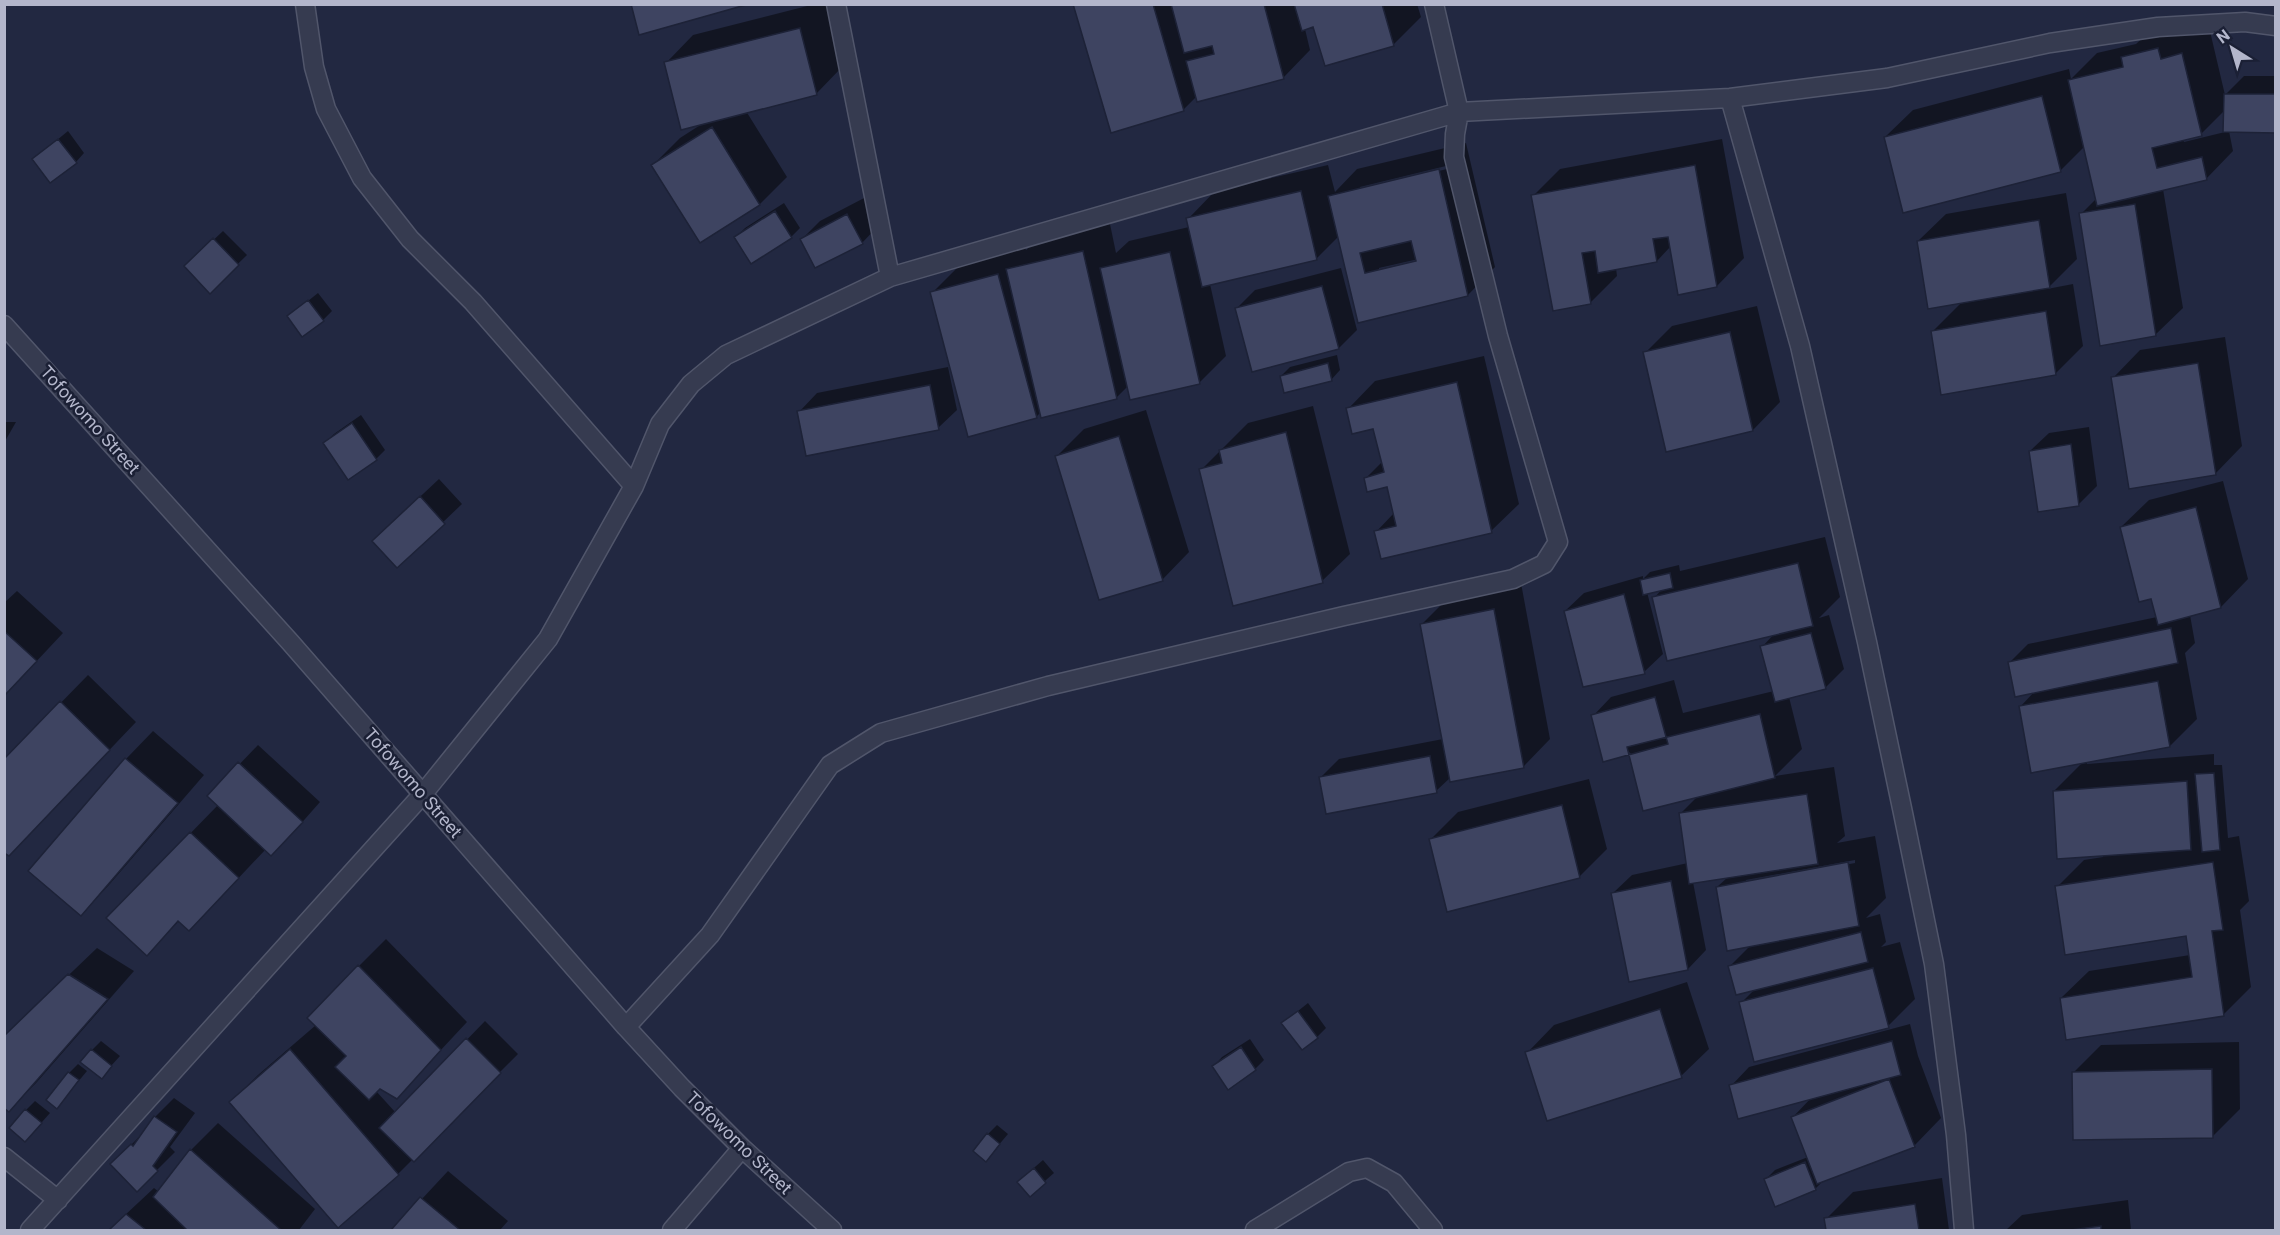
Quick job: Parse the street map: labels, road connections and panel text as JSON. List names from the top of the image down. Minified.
{"streets":{"street":["Tofowomo Street"]},"north":"top left"}
